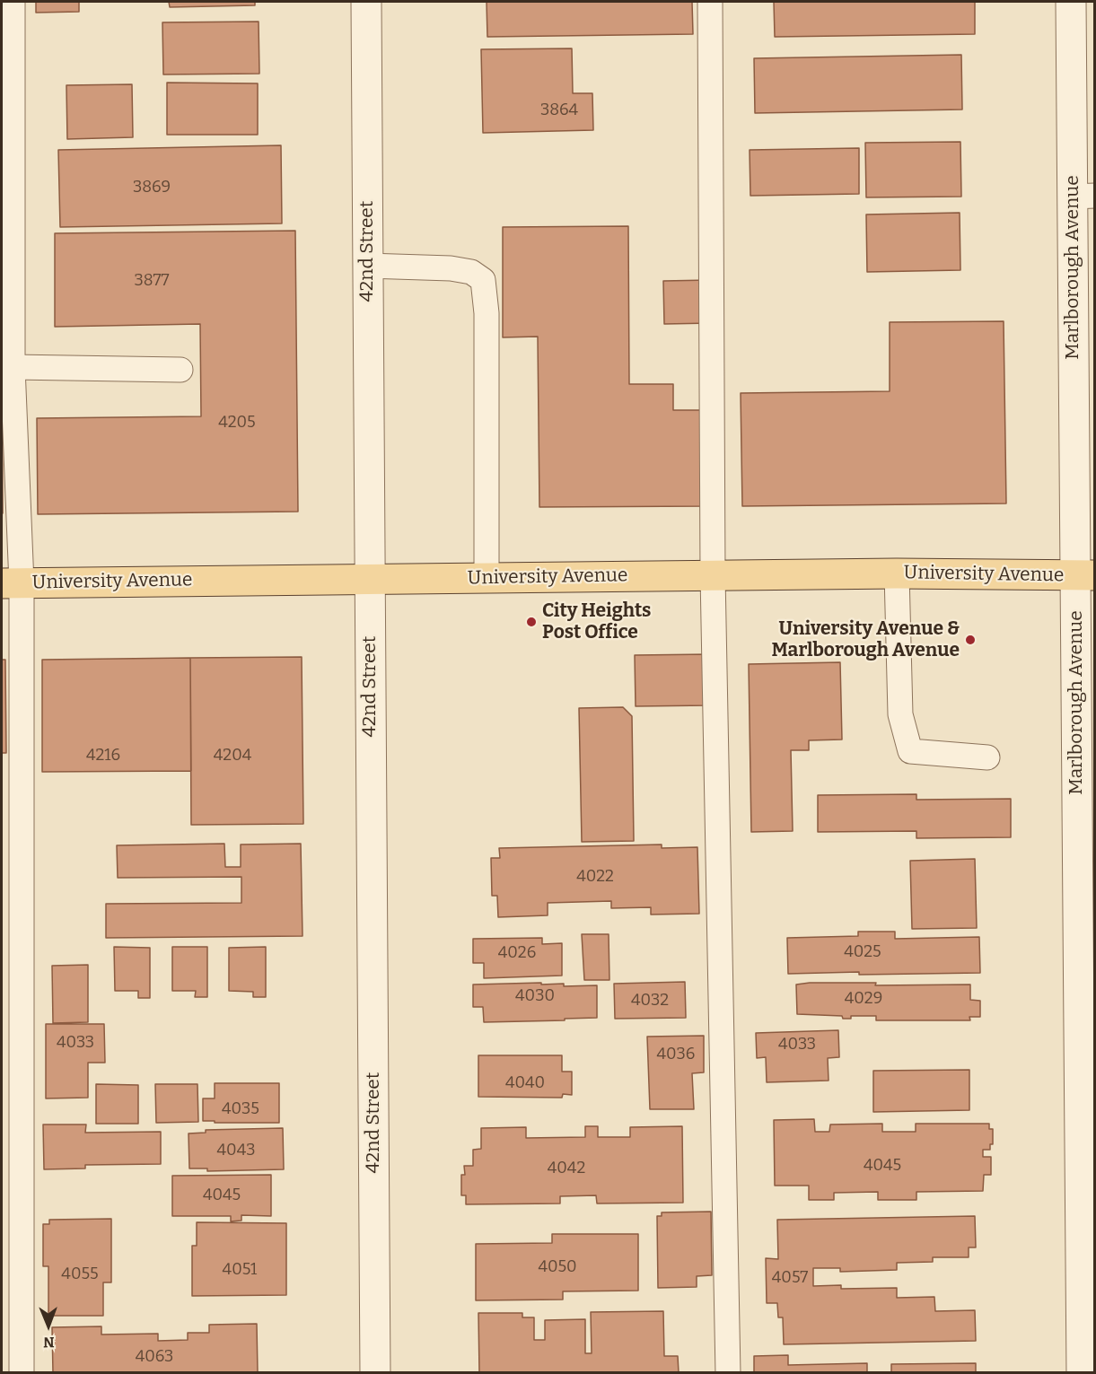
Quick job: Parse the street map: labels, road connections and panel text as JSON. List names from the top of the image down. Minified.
{"streets":{"main road":["University Avenue"],"street":["42nd Street","Marlborough Avenue"]},"crossings":[["42nd Street","University Avenue"],["Marlborough Avenue","University Avenue"]],"places":["City Heights Post Office","University Avenue & Marlborough Avenue"],"house_numbers":["3864","3869","3877","4205","4216","4204","4022","4025","4026","4030","4029","4032","4033","4033","4036","4040","4035","4043","4045","4042","4045","4050","4051","4055","4057","4063"],"north":"bottom"}
